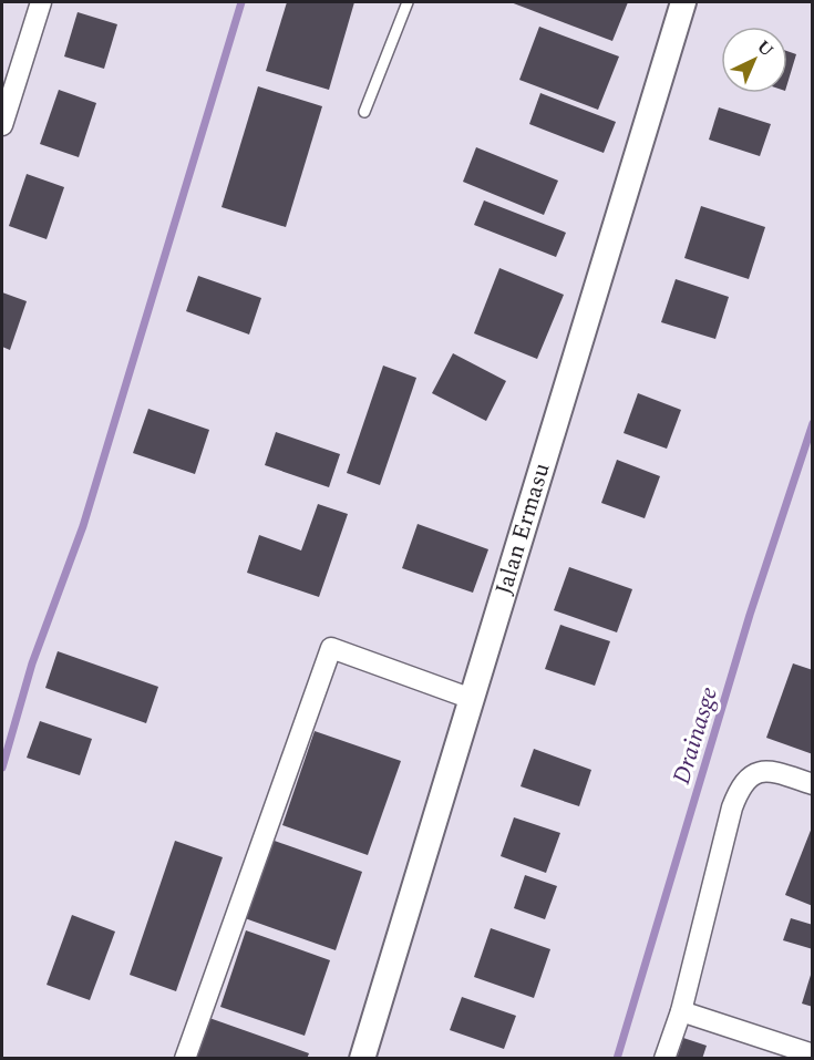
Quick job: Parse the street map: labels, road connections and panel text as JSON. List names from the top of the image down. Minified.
{"streets":{"street":["Jalan Ermasu"]},"water":["Drainasge"],"north":"top right"}
